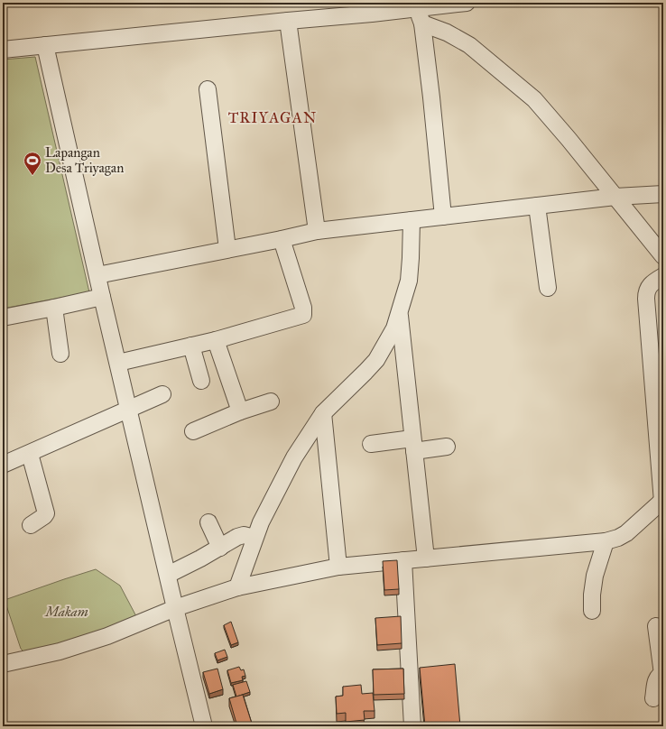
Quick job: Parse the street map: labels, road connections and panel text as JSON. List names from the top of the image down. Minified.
{"districts":["TRIYAGAN"],"parks":["Makam"],"places":{"sports":["Lapangan Desa Triyagan"]}}
